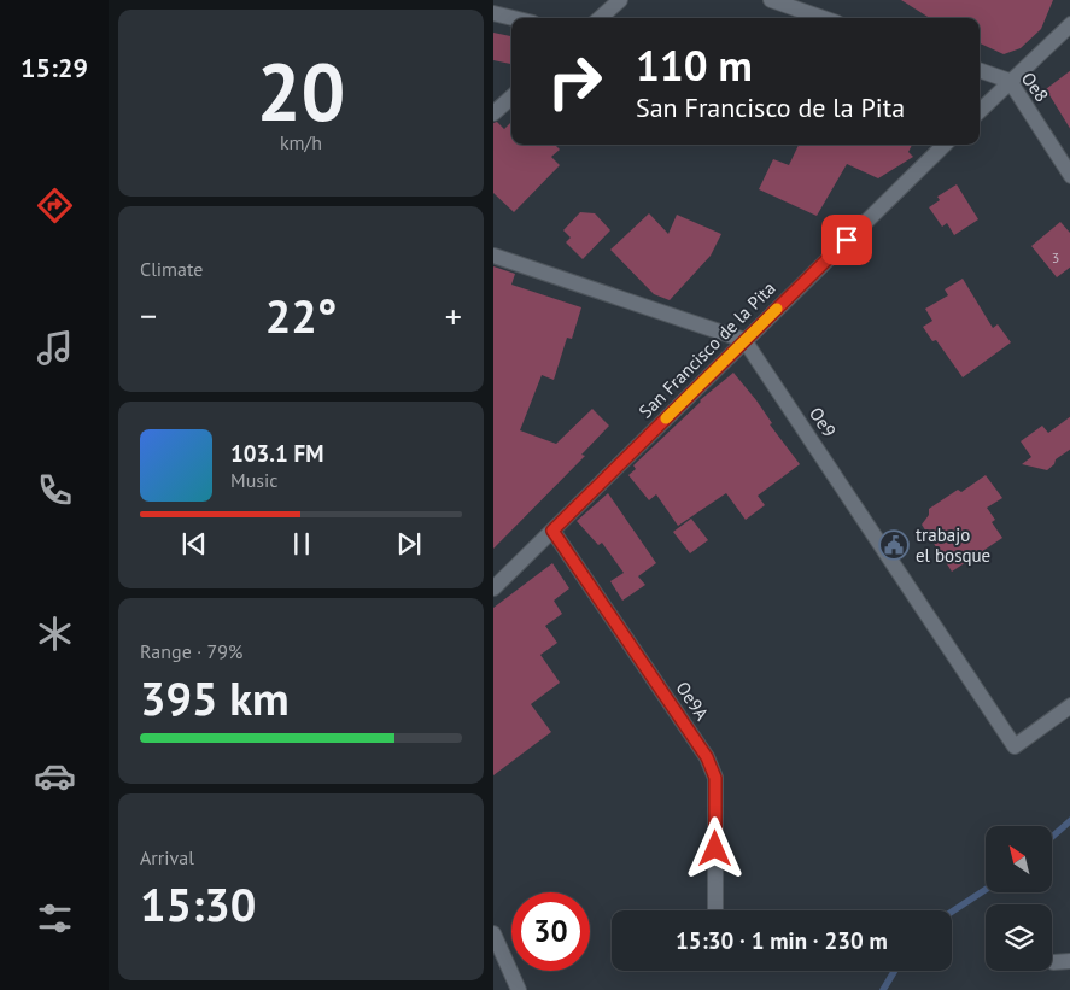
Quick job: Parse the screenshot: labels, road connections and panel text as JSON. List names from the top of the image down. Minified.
{"streets":{"street":["Oe8","San Francisco de la Pita","Oe9","Oe9A"]},"crossings":[["San Francisco de la Pita","Oe9"],["San Francisco de la Pita","Oe9A"]],"places":{"public building":["trabajo el bosque"]},"house_numbers":["3"],"north":"top left","page":{"tabs":"15:29","tile":[["20","km/h"],"Climate",["Range · 79%","395 km"],["Arrival","15:30"]],"turn":["110 m","San Francisco de la Pita"],"heat":["−","22°","+"],"song":["103.1 FM","Music"],"limit":"30","trip":"15:30 · 1 min · 230 m"}}
